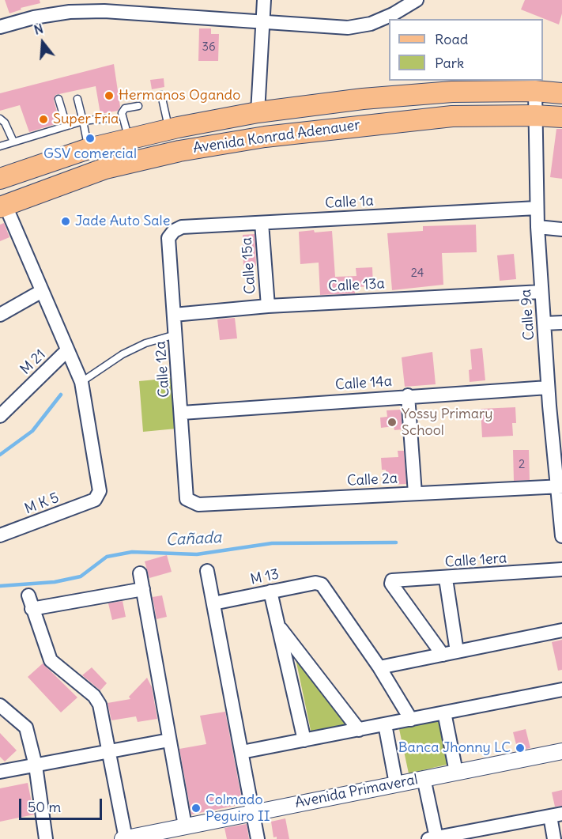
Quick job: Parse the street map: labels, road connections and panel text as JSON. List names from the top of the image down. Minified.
{"streets":{"main road":["Avenida Konrad Adenauer"],"street":["Calle 1a","Calle 15a","Calle 13a","Calle 9a","M 21","Calle 12a","Calle 14a","Calle 2a","M K 5","Calle 1era","M 13","Avenida Primaveral"]},"crossings":[["Avenida Konrad Adenauer","Calle 9a"],["Calle 1a","Calle 15a"],["Calle 1a","Calle 9a"],["Calle 1a","Calle 12a"],["Calle 15a","Calle 13a"],["Calle 13a","Calle 9a"],["Calle 13a","Calle 12a"],["Calle 9a","Calle 14a"],["Calle 9a","Calle 2a"],["Calle 12a","Calle 14a"],["Calle 12a","Calle 2a"]],"water":["Cañada"],"places":["Hermanos Ogando","Super Fria","GSV comercial","Jade Auto Sale","Yossy Primary School","Banca Jhonny LC","Colmado Peguiro II"],"house_numbers":["36","24","2"],"legend":["Road","Park"],"scale_bar":"50 m","north":"top"}
